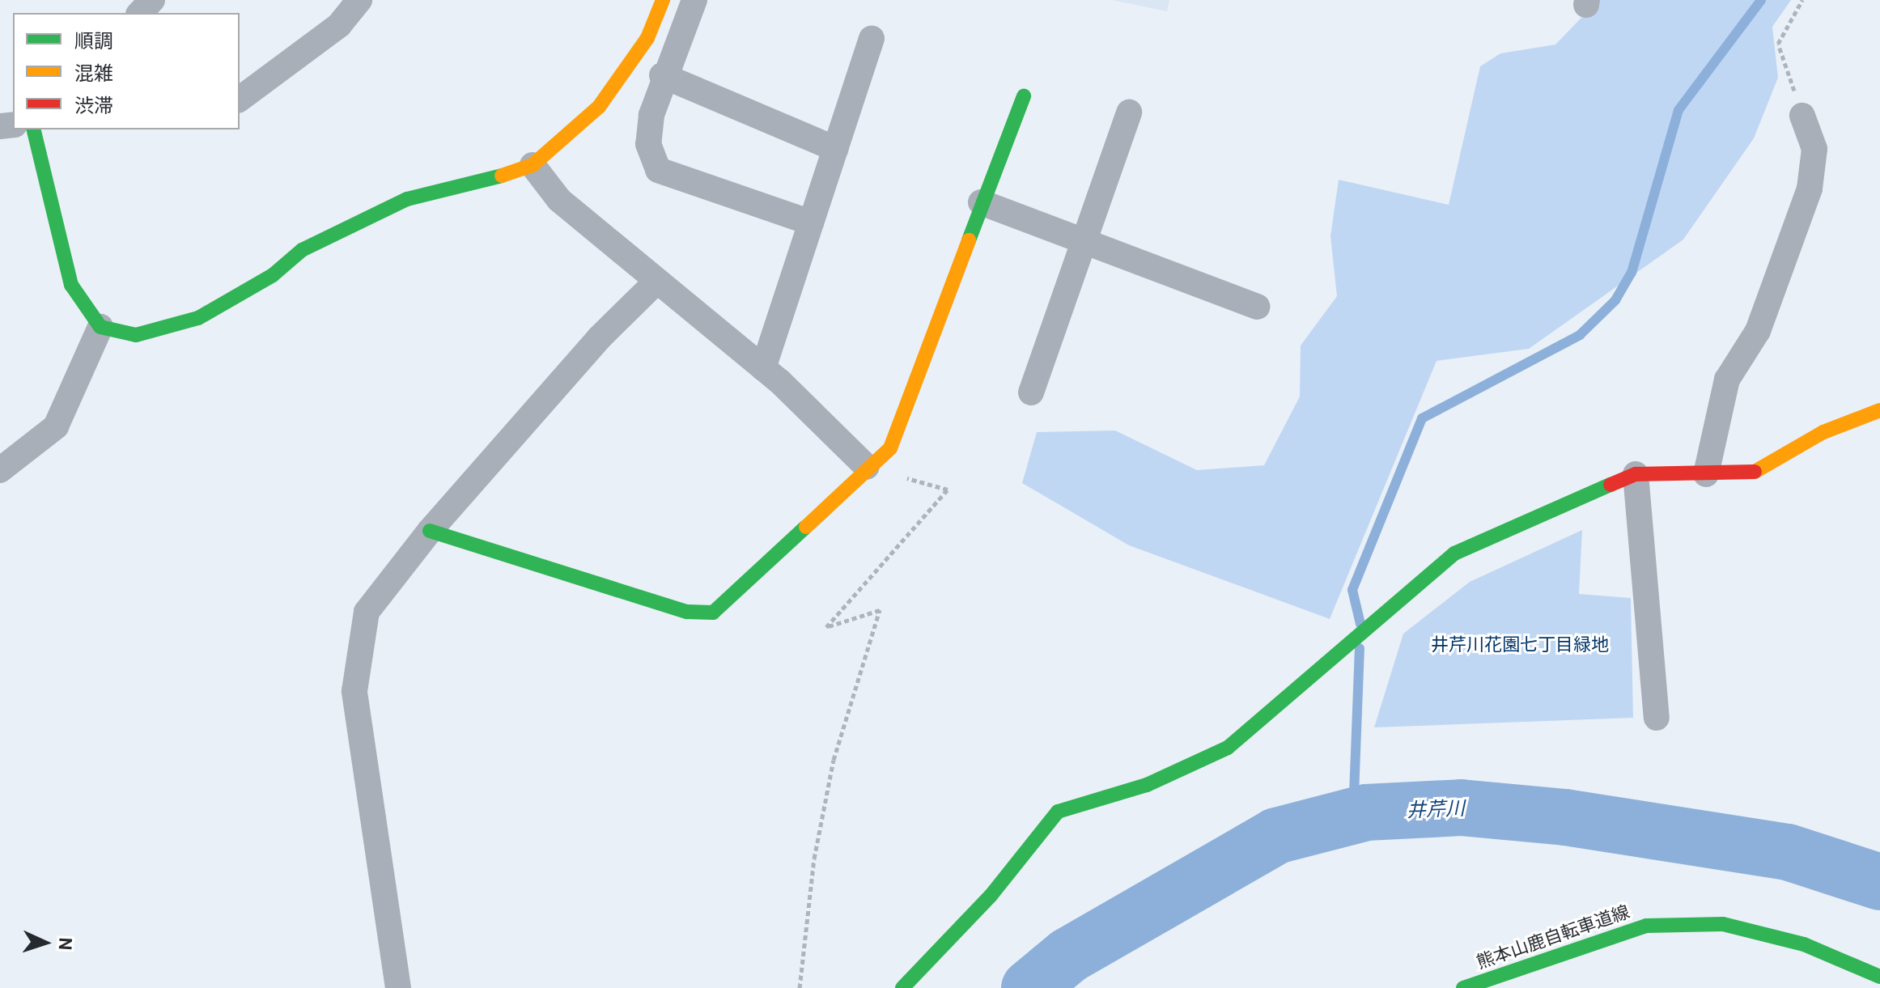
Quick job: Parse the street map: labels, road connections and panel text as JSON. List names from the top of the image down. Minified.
{"streets":{"street":["熊本山鹿自転車道線"]},"water":["井芹川"],"parks":["井芹川花園七丁目緑地"],"legend":["順調","混雑","渋滞"],"north":"right"}
